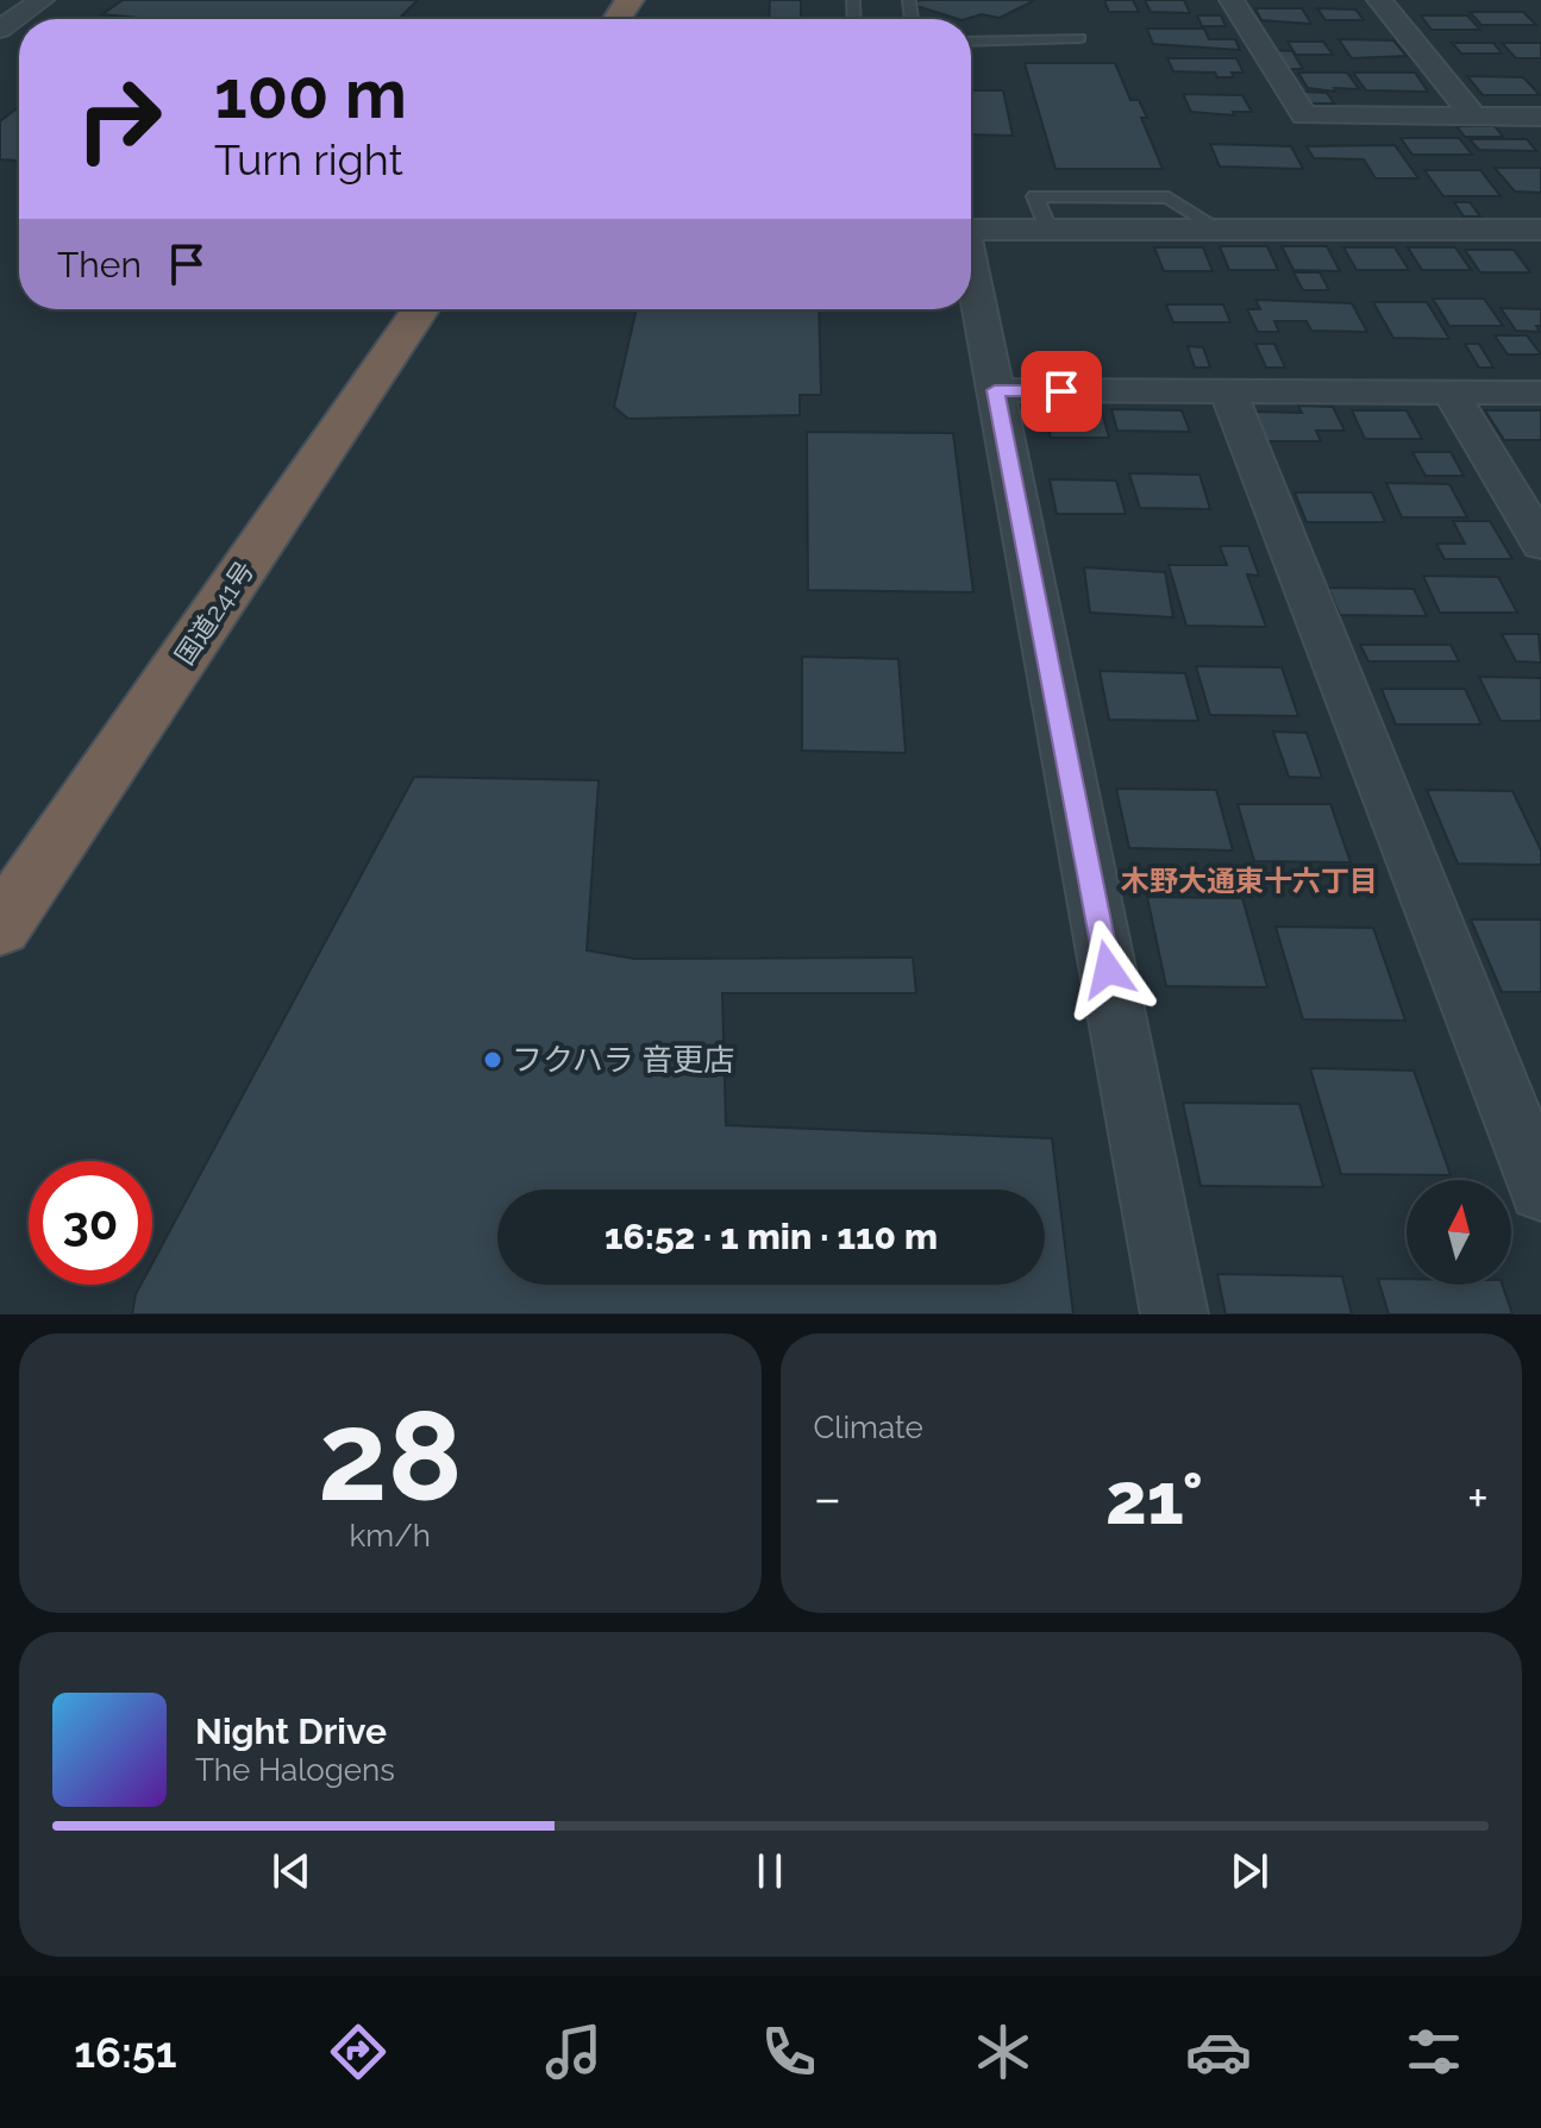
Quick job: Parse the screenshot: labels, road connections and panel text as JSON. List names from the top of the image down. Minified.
{"streets":{"highway":["国道241号"]},"districts":["木野大通東十六丁目"],"places":["フクハラ 音更店"],"north":"top","page":{"turn":["100 m","Turn right"],"then":"Then","limit":"30","trip":"16:52 · 1 min · 110 m","tile":[["28","km/h"],"Climate"],"heat":["−","21°","+"],"song":["Night Drive","The Halogens"],"tabs":"16:51"}}
